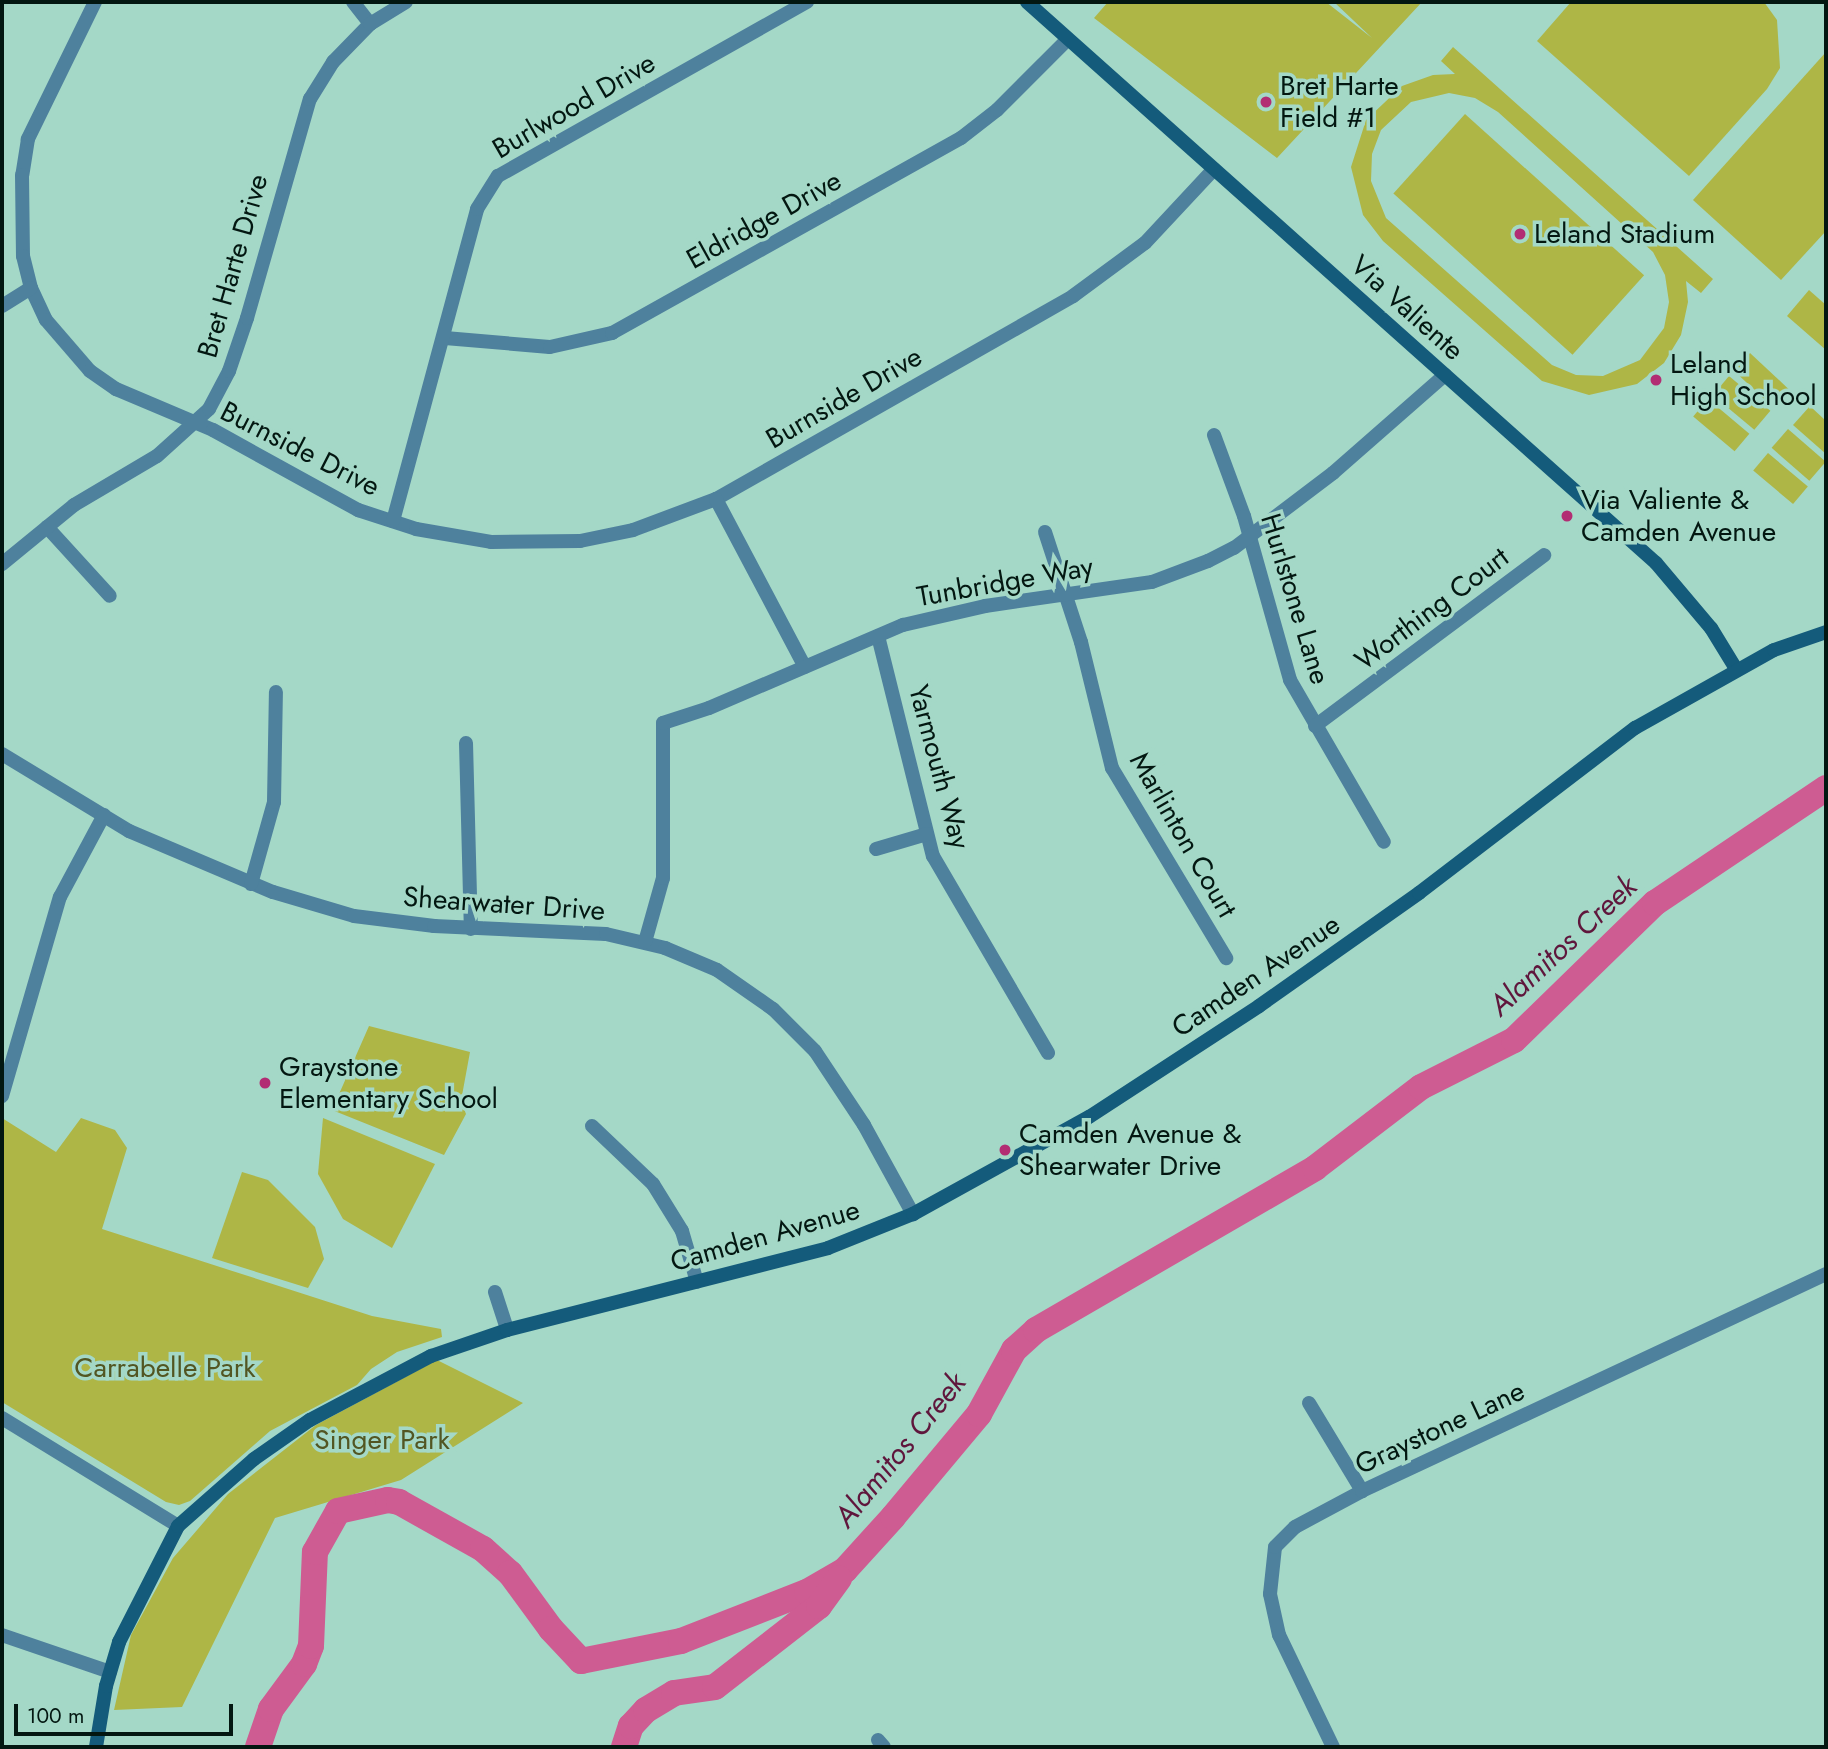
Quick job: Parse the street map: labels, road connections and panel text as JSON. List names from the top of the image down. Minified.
{"streets":{"street":["Burlwood Drive","Eldridge Drive","Bret Harte Drive","Via Valiente","Burnside Drive","Tunbridge Way","Hurlstone Lane","Worthing Court","Yarmouth Way","Marlinton Court","Shearwater Drive","Camden Avenue","Graystone Lane"]},"crossings":[["Burlwood Drive","Eldridge Drive"],["Burlwood Drive","Burnside Drive"],["Eldridge Drive","Via Valiente"],["Bret Harte Drive","Burnside Drive"],["Via Valiente","Burnside Drive"],["Via Valiente","Tunbridge Way"],["Via Valiente","Camden Avenue"],["Tunbridge Way","Hurlstone Lane"],["Tunbridge Way","Yarmouth Way"],["Tunbridge Way","Marlinton Court"],["Tunbridge Way","Shearwater Drive"],["Hurlstone Lane","Worthing Court"],["Shearwater Drive","Camden Avenue"]],"water":["Alamitos Creek"],"parks":["Carrabelle Park","Singer Park"],"places":["Bret Harte Field #1","Leland Stadium","Leland High School","Via Valiente & Camden Avenue","Graystone Elementary School","Camden Avenue & Shearwater Drive"],"scale_bar":"100 m"}
